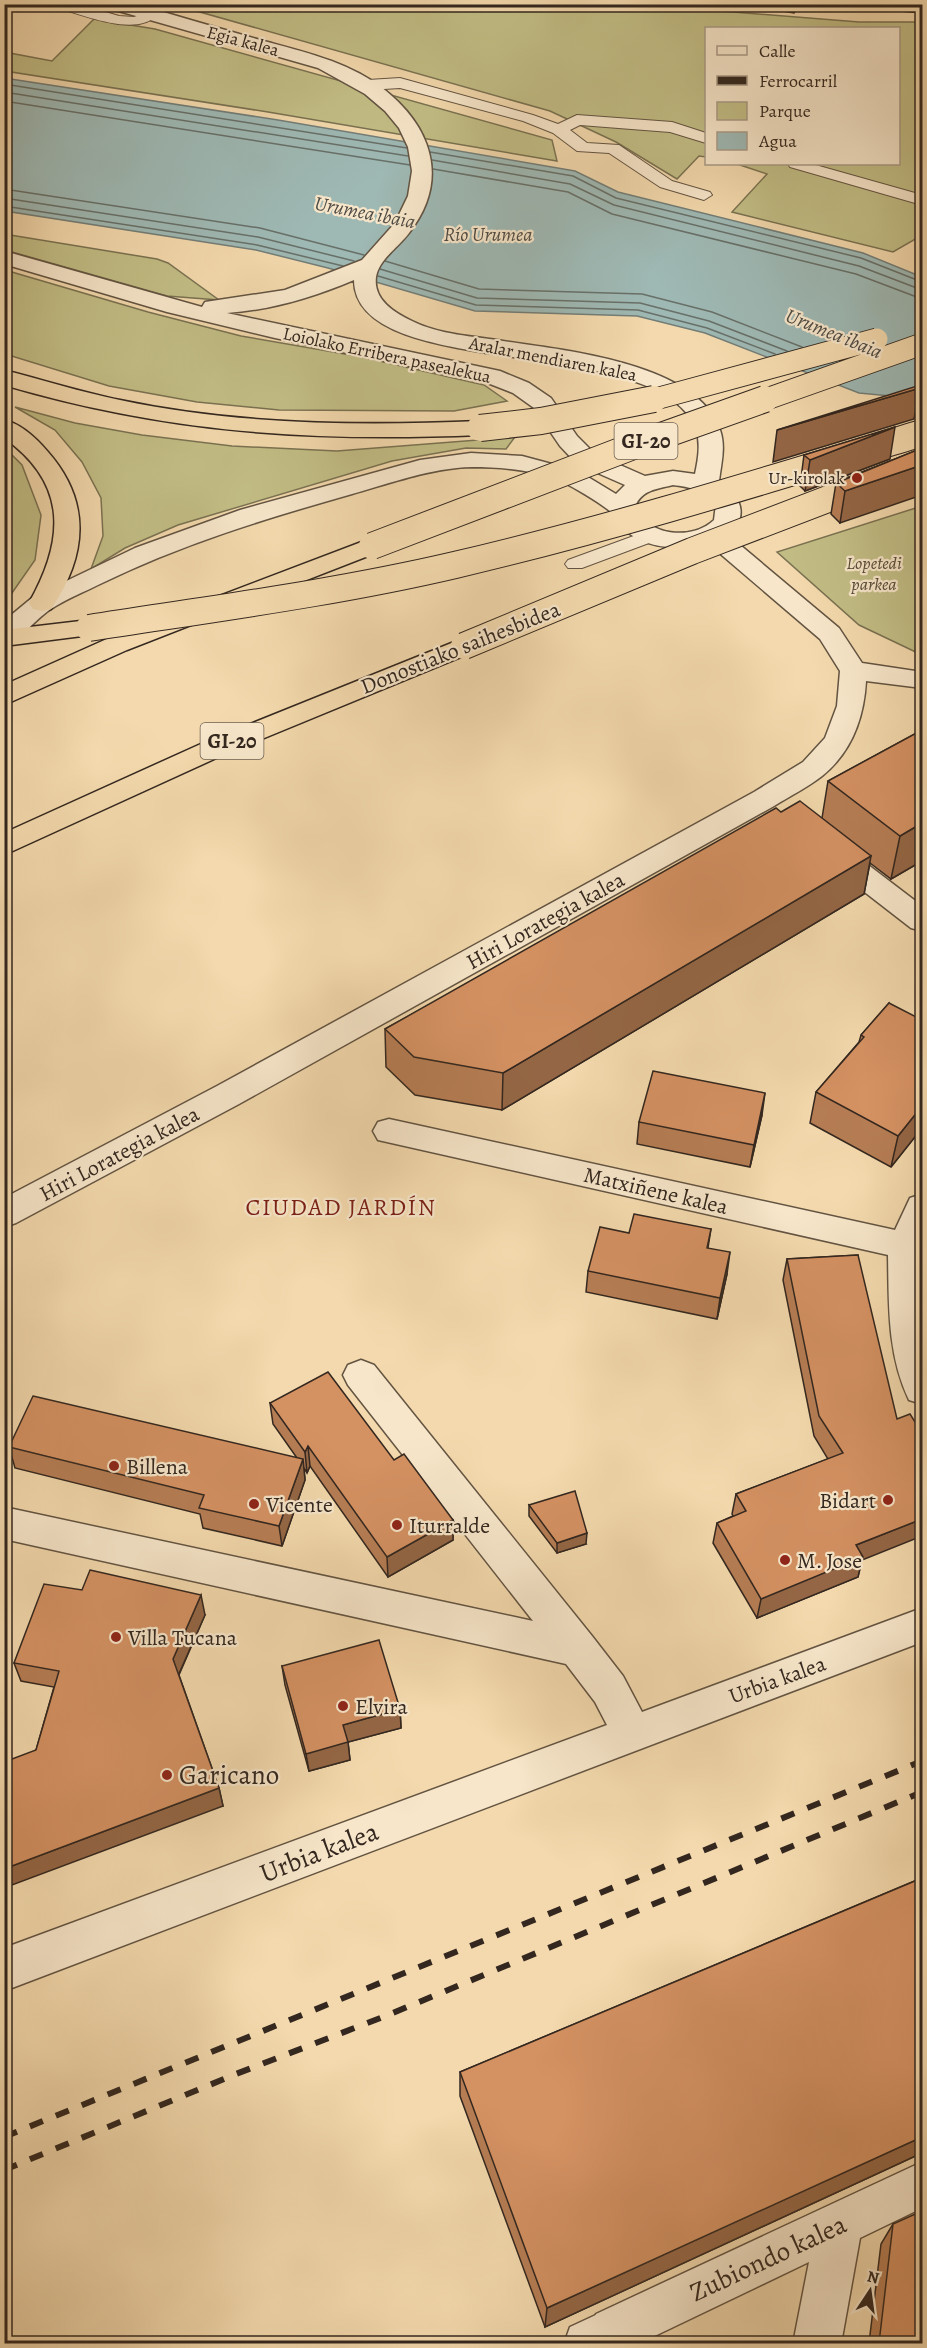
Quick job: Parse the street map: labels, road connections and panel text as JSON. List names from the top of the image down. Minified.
{"streets":{"highway":["GI-20","Donostiako saihesbidea"],"street":["Egia kalea","Loiolako Erribera pasealekua","Aralar mendiaren kalea","Hiri Lorategia kalea","Matxiñene kalea","Urbia kalea","Zubiondo kalea"]},"crossings":[["Egia kalea","Loiolako Erribera pasealekua"],["Egia kalea","Aralar mendiaren kalea"],["Loiolako Erribera pasealekua","Aralar mendiaren kalea"]],"districts":["CIUDAD JARDÍN"],"water":["Urumea ibaia","Río Urumea"],"parks":["Lopetedi parkea"],"places":["Ur-kirolak","Billena","Bidart","Vicente","Iturralde","M. Jose","Villa Tucana","Elvira","Garicano"],"legend":["Calle","Ferrocarril","Parque","Agua"],"north":"top"}
